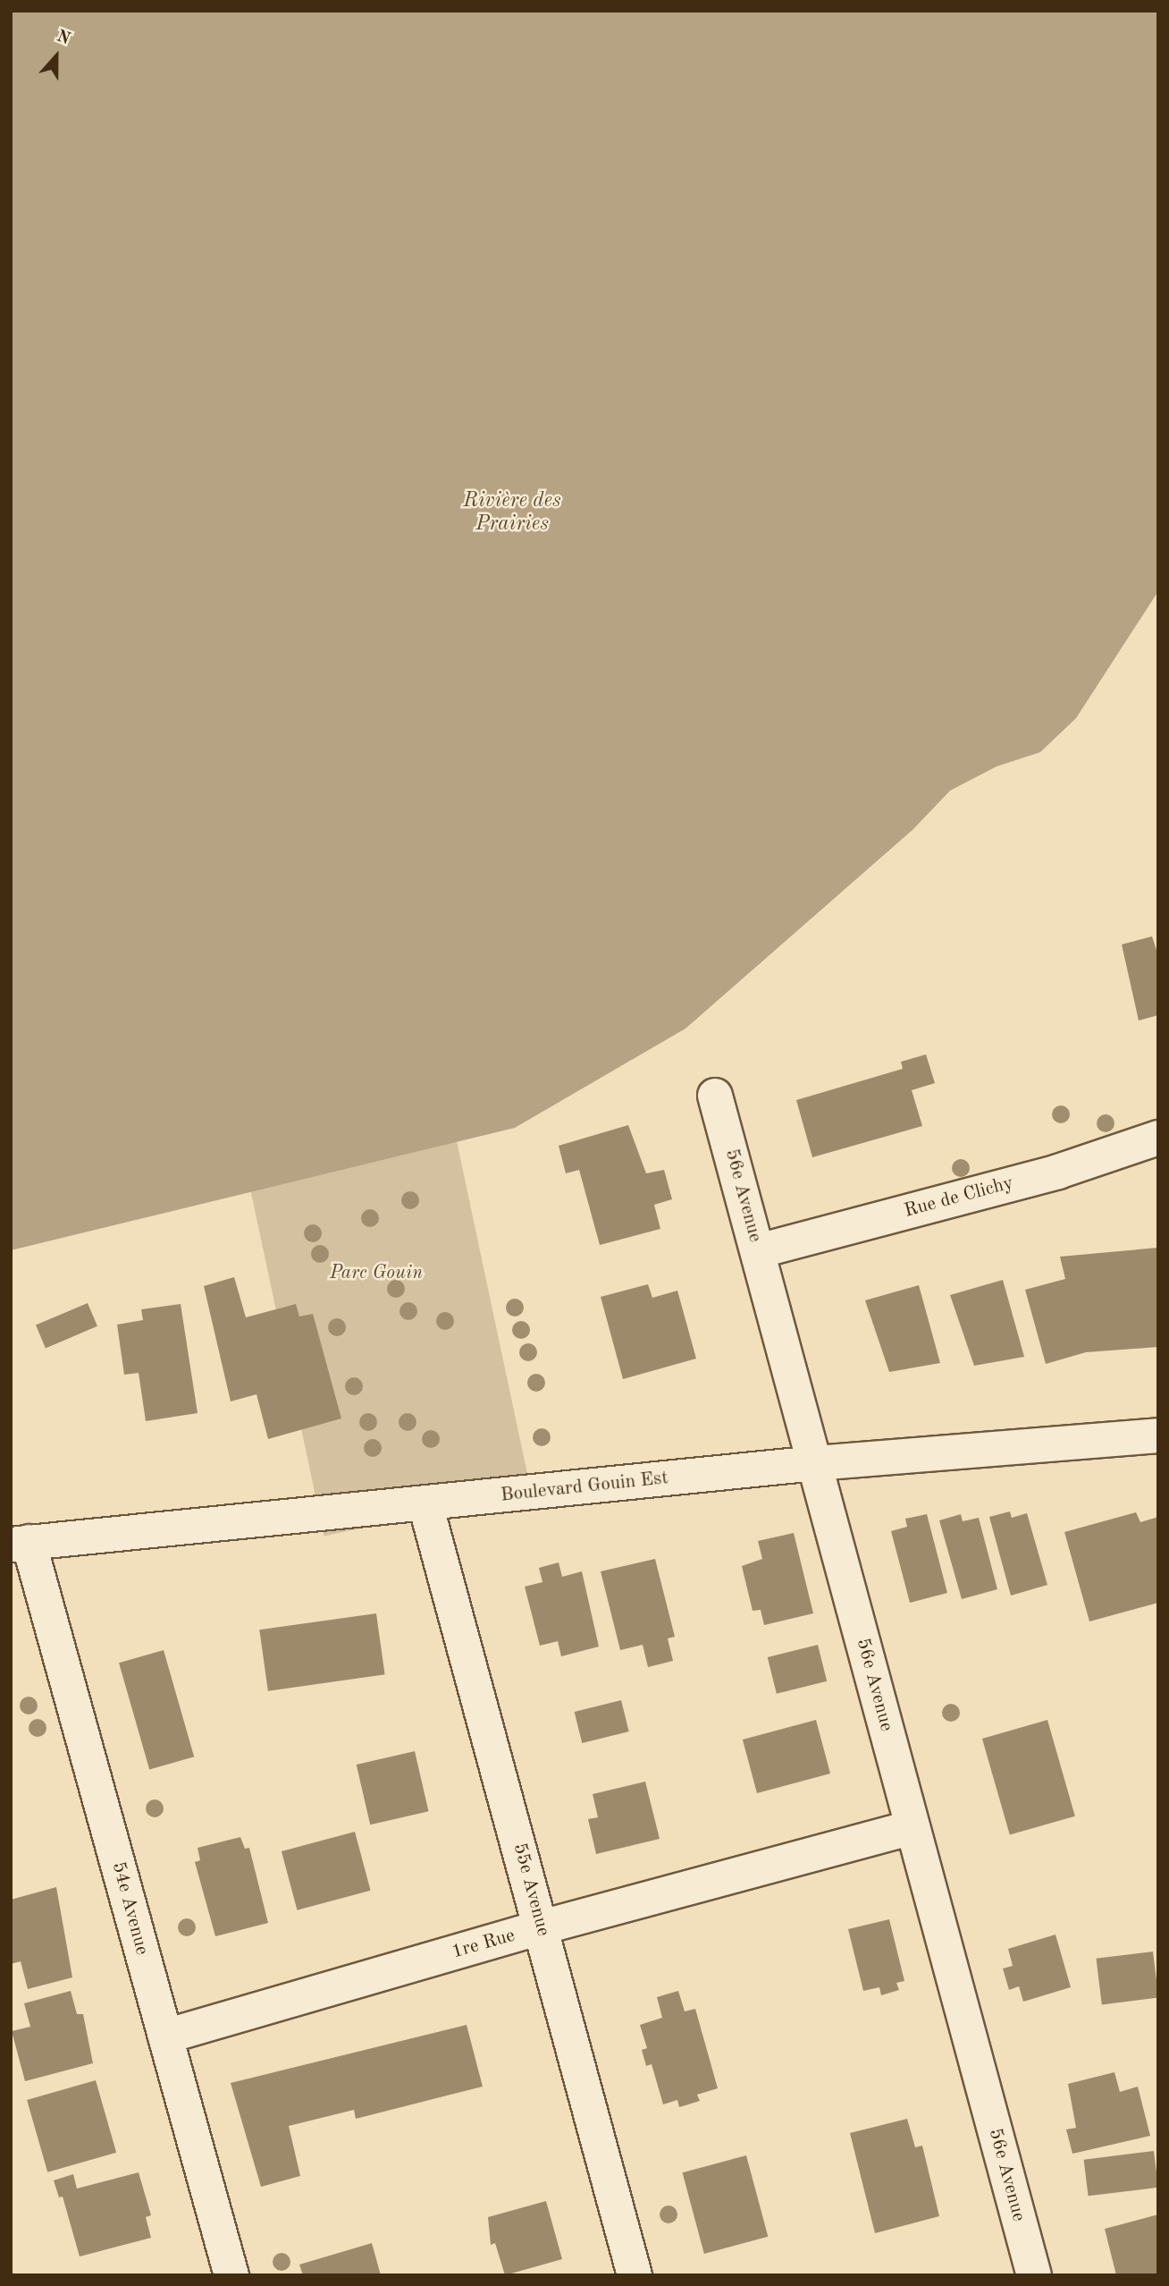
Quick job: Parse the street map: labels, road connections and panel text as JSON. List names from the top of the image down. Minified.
{"streets":{"street":["56e Avenue","Rue de Clichy","Boulevard Gouin Est","55e Avenue","54e Avenue","1re Rue"]},"crossings":[["56e Avenue","Rue de Clichy"],["56e Avenue","Boulevard Gouin Est"],["56e Avenue","1re Rue"],["Boulevard Gouin Est","55e Avenue"],["Boulevard Gouin Est","54e Avenue"],["55e Avenue","1re Rue"],["54e Avenue","1re Rue"]],"water":["Rivière des Prairies"],"parks":["Parc Gouin"],"north":"top"}
